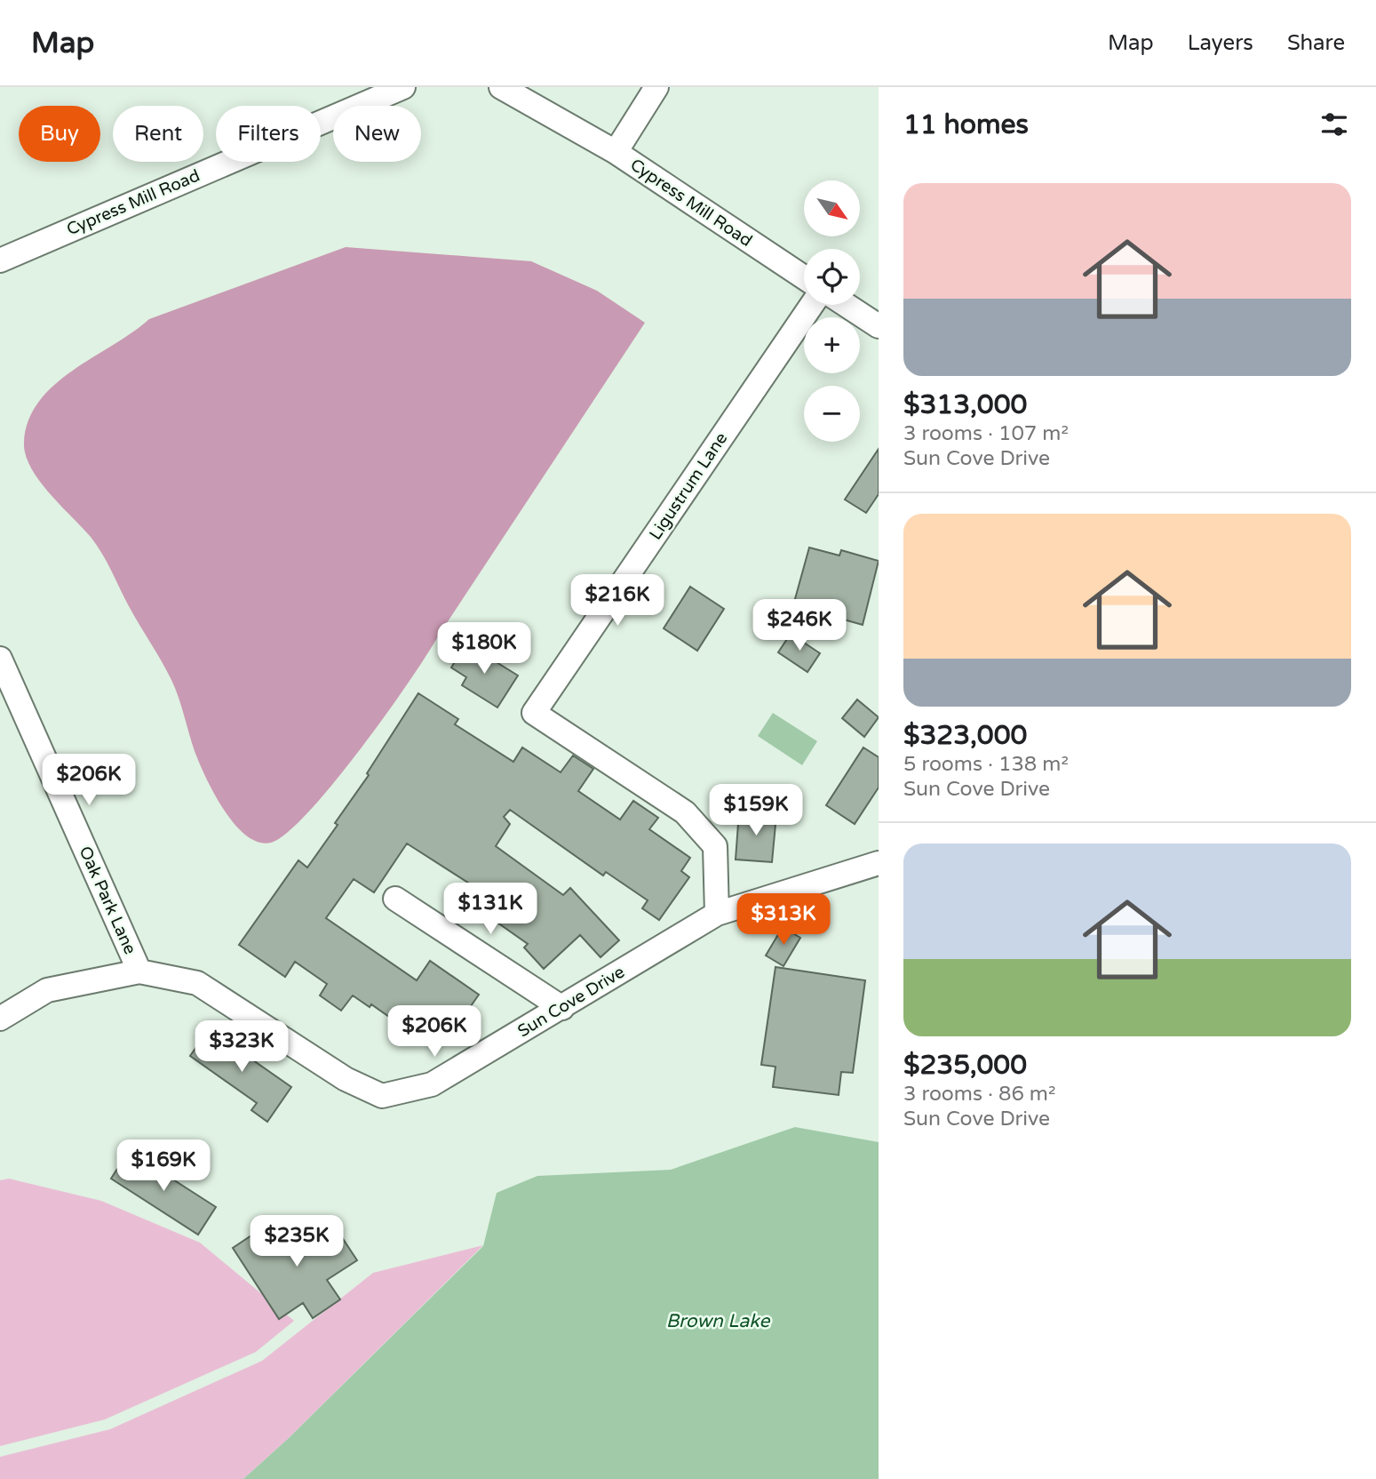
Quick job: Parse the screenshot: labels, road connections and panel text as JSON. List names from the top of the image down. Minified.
{"streets":{"street":["Cypress Mill Road","Ligustrum Lane","Oak Park Lane","Sun Cove Drive"]},"crossings":[["Ligustrum Lane","Sun Cove Drive"],["Oak Park Lane","Sun Cove Drive"]],"water":["Brown Lake"],"north":"bottom right","page":{"header":"Map","nav":["Map","Layers","Share"],"heading":"11 homes","chip":["Buy","Rent","Filters","New"],"list":[{"name":"$313,000","note":"3 rooms · 107 m² · Sun Cove Drive"},{"name":"$323,000","note":"5 rooms · 138 m² · Sun Cove Drive"},{"name":"$235,000","note":"3 rooms · 86 m² · Sun Cove Drive"}],"map_buttons":["+","−"],"price":["$216K","$246K","$180K","$206K","$159K","$131K","$313K","$206K","$323K","$169K","$235K"]}}
